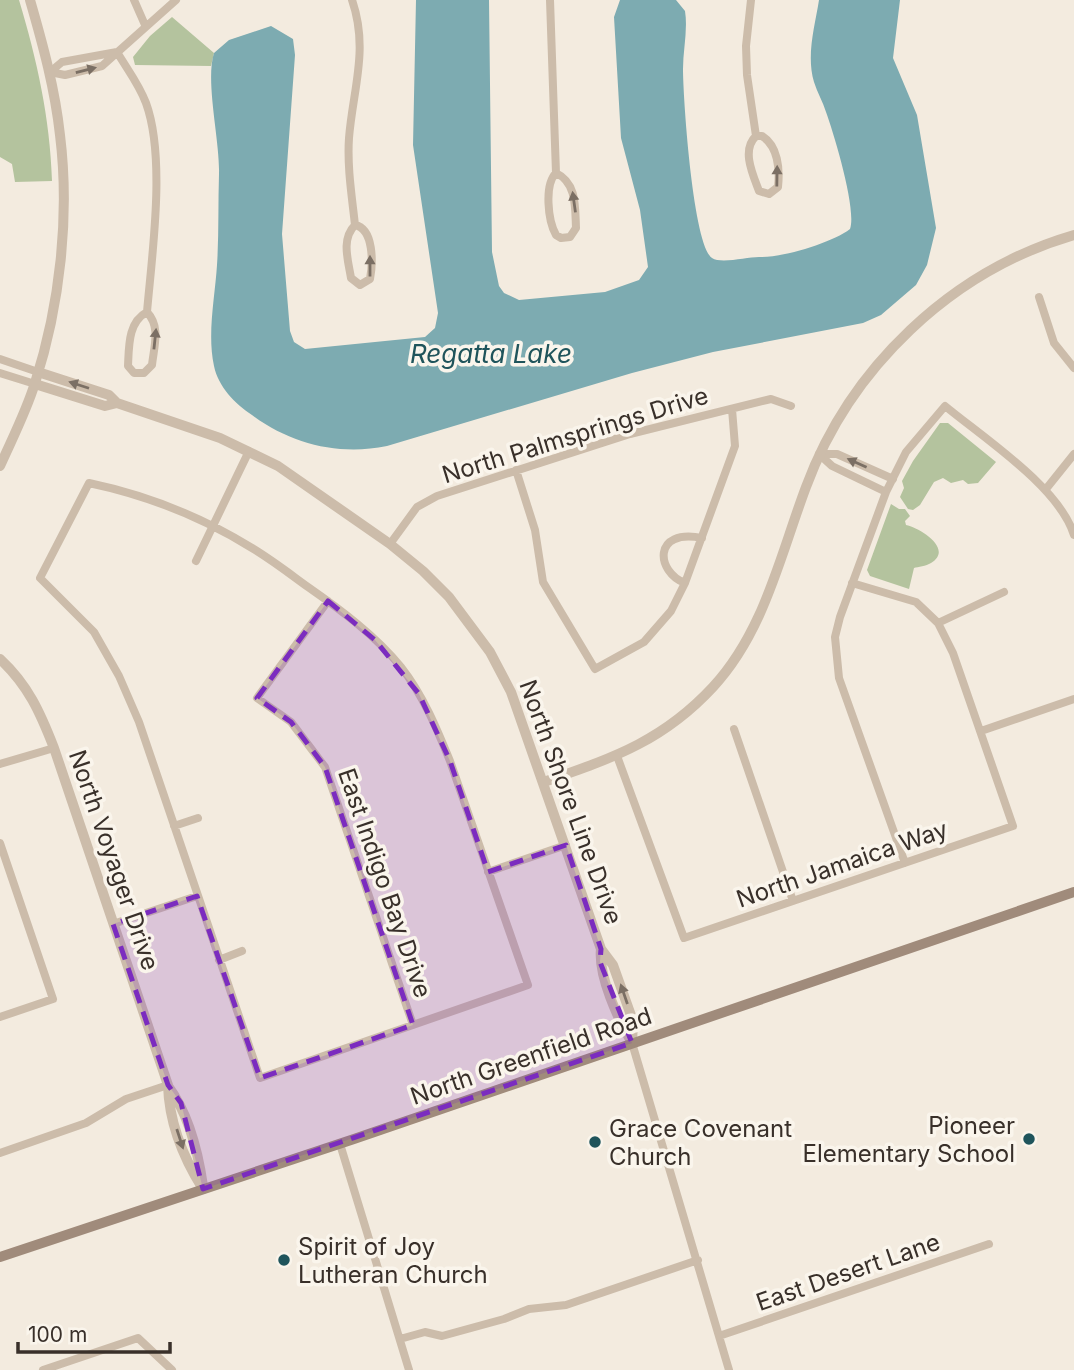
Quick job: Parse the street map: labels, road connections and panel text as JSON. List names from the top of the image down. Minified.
{"streets":{"main road":["North Greenfield Road"],"street":["North Palmsprings Drive","North Shore Line Drive","North Voyager Drive","North Jamaica Way","East Indigo Bay Drive","East Desert Lane"]},"crossings":[["North Palmsprings Drive","North Shore Line Drive"],["North Shore Line Drive","North Greenfield Road"],["North Voyager Drive","North Greenfield Road"]],"water":["Regatta Lake"],"places":["Pioneer Elementary School","Grace Covenant Church","Spirit of Joy Lutheran Church"],"scale_bar":"100 m"}
